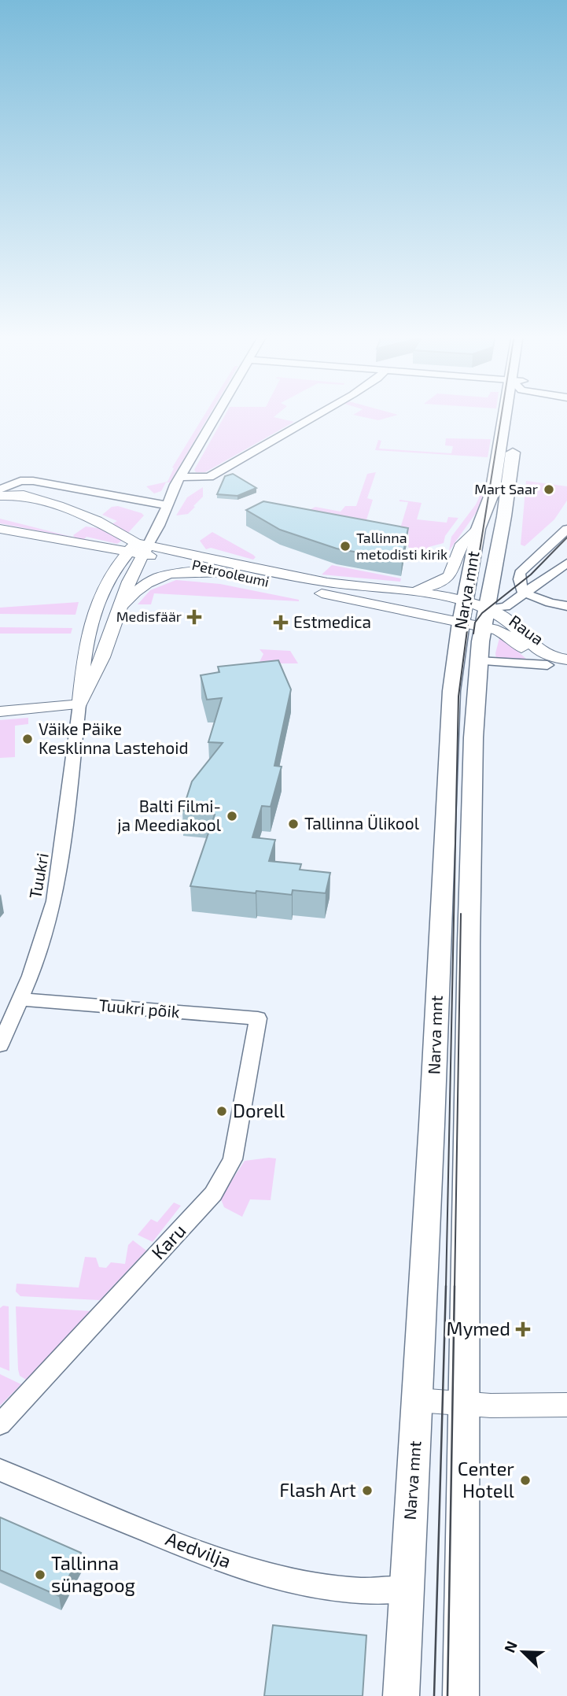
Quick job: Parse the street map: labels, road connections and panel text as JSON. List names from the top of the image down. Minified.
{"streets":{"main road":["Narva mnt"],"street":["Petrooleumi","Raua","Tuukri","Tuukri põik","Karu","Aedvilja"]},"crossings":[["Petrooleumi","Narva mnt"],["Petrooleumi","Raua"],["Petrooleumi","Tuukri"],["Narva mnt","Raua"],["Narva mnt","Aedvilja"],["Tuukri","Tuukri põik"],["Tuukri põik","Karu"]],"places":{"other":["Mart Saar","Tallinna metodisti kirik","Väike Päike Kesklinna Lastehoid","Balti Filmi- ja Meediakool","Tallinna Ülikool","Dorell","Center Hotell","Flash Art","Tallinna sünagoog"],"health":["Medisfäär","Estmedica","Mymed"]},"north":"top left"}
